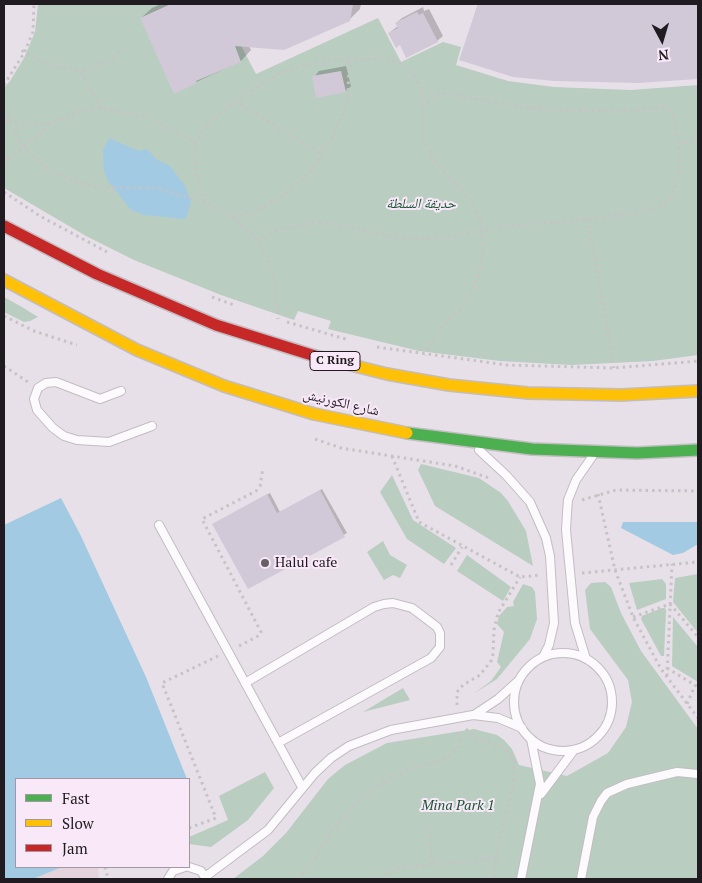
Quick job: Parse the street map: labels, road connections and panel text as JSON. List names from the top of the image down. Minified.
{"streets":{"highway":["C Ring","شارع الكورنيش"]},"parks":["حديقة السلطة","Mina Park 1"],"places":["Halul cafe"],"legend":["Fast","Slow","Jam"],"north":"bottom"}
